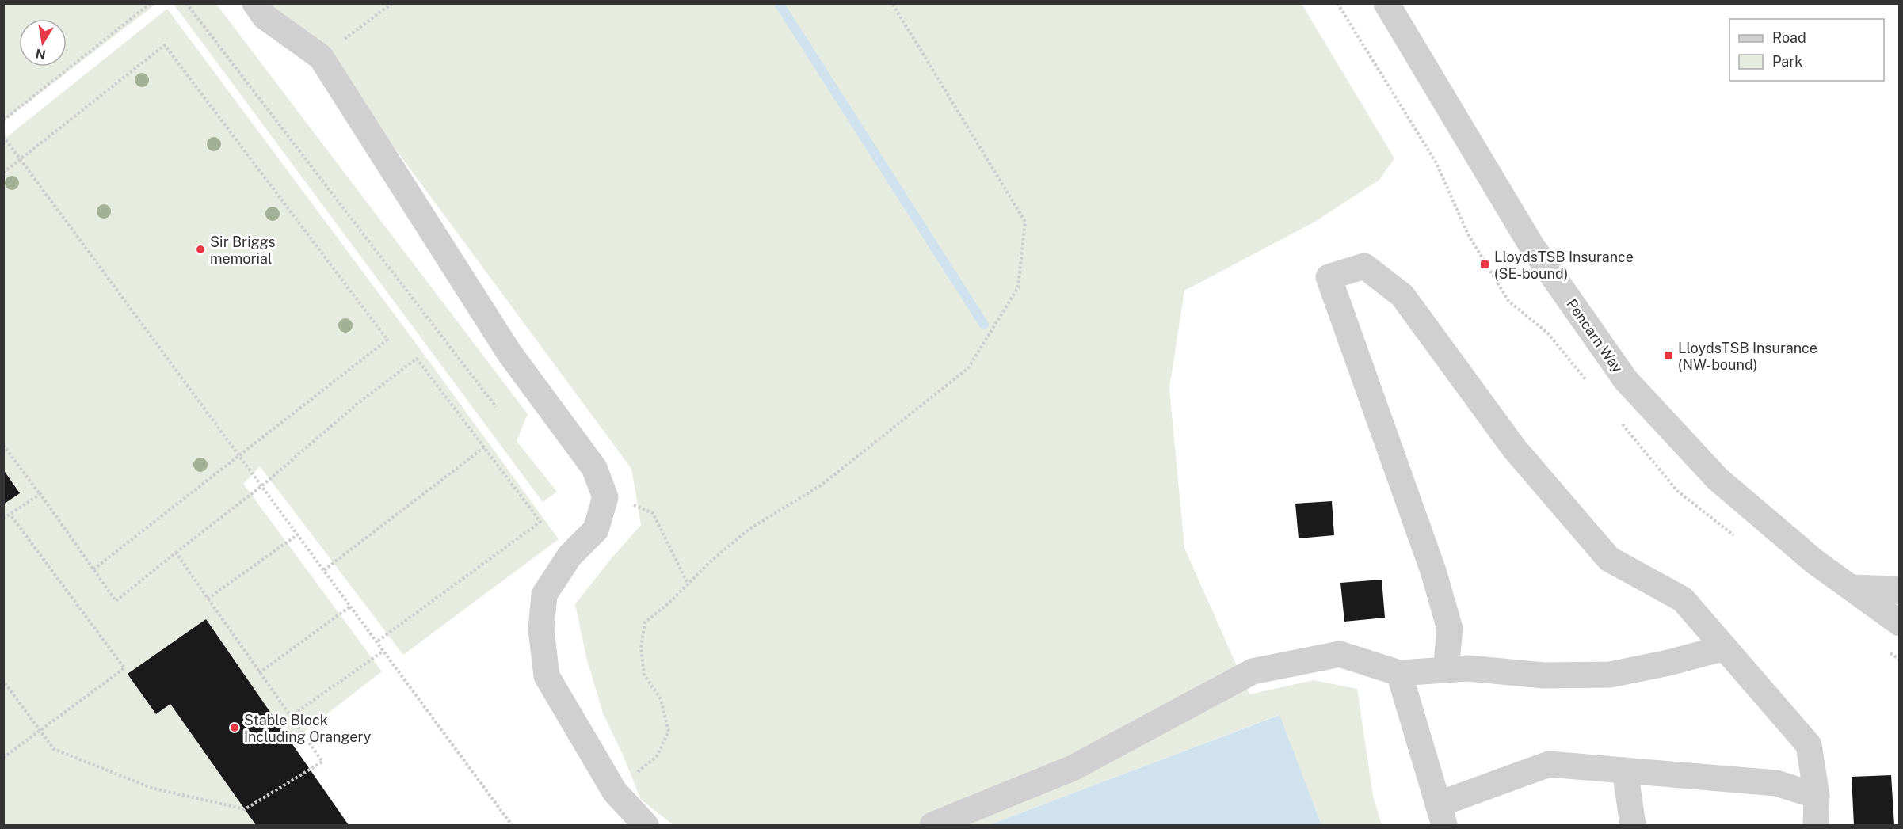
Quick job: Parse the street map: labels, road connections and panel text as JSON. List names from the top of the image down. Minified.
{"streets":{"street":["Pencarn Way"]},"places":{"other":["Sir Briggs memorial","Stable Block Including Orangery"],"transit":["LloydsTSB Insurance (SE-bound)","LloydsTSB Insurance (NW-bound)"]},"legend":["Road","Park"],"north":"bottom"}
